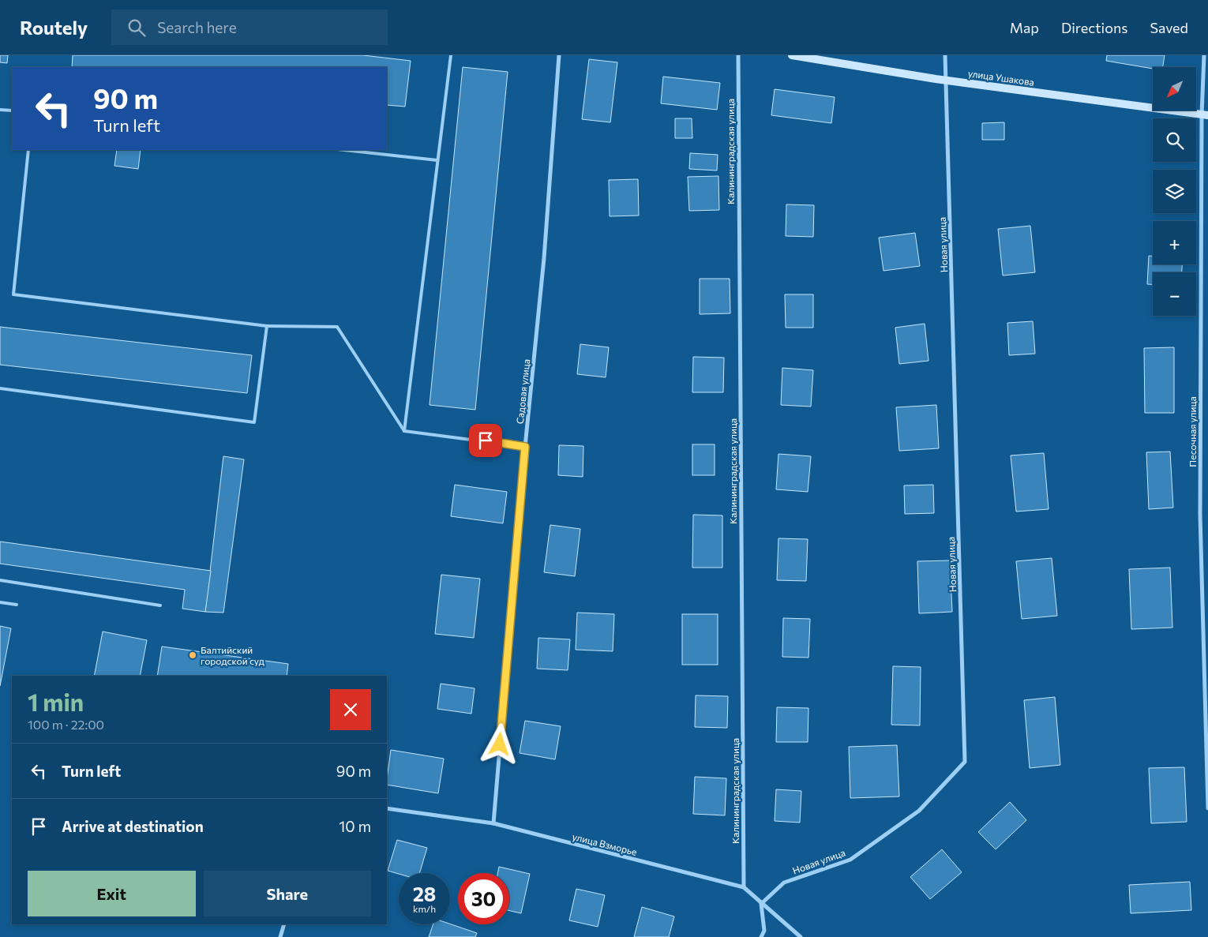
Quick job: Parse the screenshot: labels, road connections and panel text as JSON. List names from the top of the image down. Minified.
{"streets":{"street":["улица Ушакова","Калининградская улица","Новая улица","Садовая улица","Песочная улица","улица Взморье"]},"crossings":[["улица Ушакова","Новая улица"],["улица Ушакова","Песочная улица"],["Калининградская улица","улица Взморье"],["Новая улица","улица Взморье"],["Садовая улица","улица Взморье"]],"places":["Балтийский городской суд"],"north":"bottom left","page":{"header":"Routely","search":"Search here","nav":["Map","Directions","Saved"],"map_buttons":["+","−"],"turn":["90 m","Turn left"],"heading":["1 min","100 m · 22:00"],"list":[{"name":"Turn left","value":"90 m"},{"name":"Arrive at destination","value":"10 m"}],"buttons":["Exit","Share"],"speed":"28 km/h","limit":"30"}}
